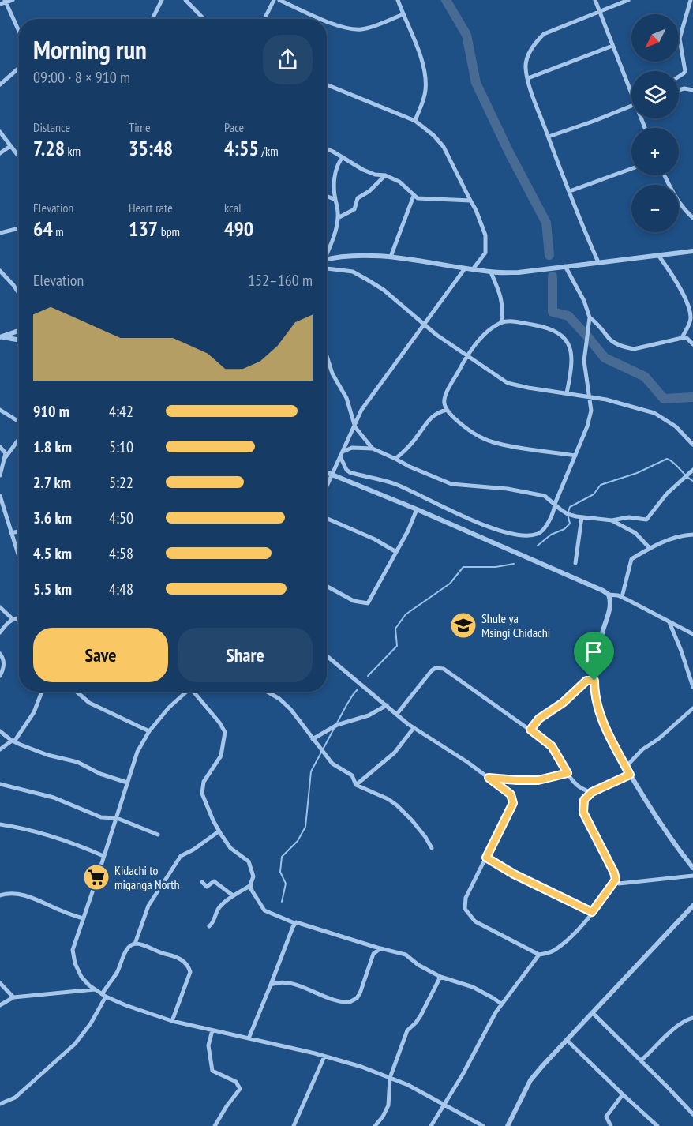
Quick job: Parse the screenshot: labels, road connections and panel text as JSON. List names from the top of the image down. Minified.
{"places":{"school or university":["Shule ya Msingi Chidachi"],"supermarket":["Kidachi to miganga North"]},"north":"bottom left","page":{"map_buttons":["+","−"],"heading":["Morning run","09:00 · 8 × 910 m"],"stats":[["Distance","7.28 km"],["Time","35:48"],["Pace","4:55 /km"],["Elevation","64 m"],["Heart rate","137 bpm"],["kcal","490"]],"chart":["Elevation","152–160 m"],"list":[{"name":"910 m","note":"4:42"},{"name":"1.8 km","note":"5:10"},{"name":"2.7 km","note":"5:22"},{"name":"3.6 km","note":"4:50"},{"name":"4.5 km","note":"4:58"},{"name":"5.5 km","note":"4:48"}],"buttons":["Save","Share"]}}
